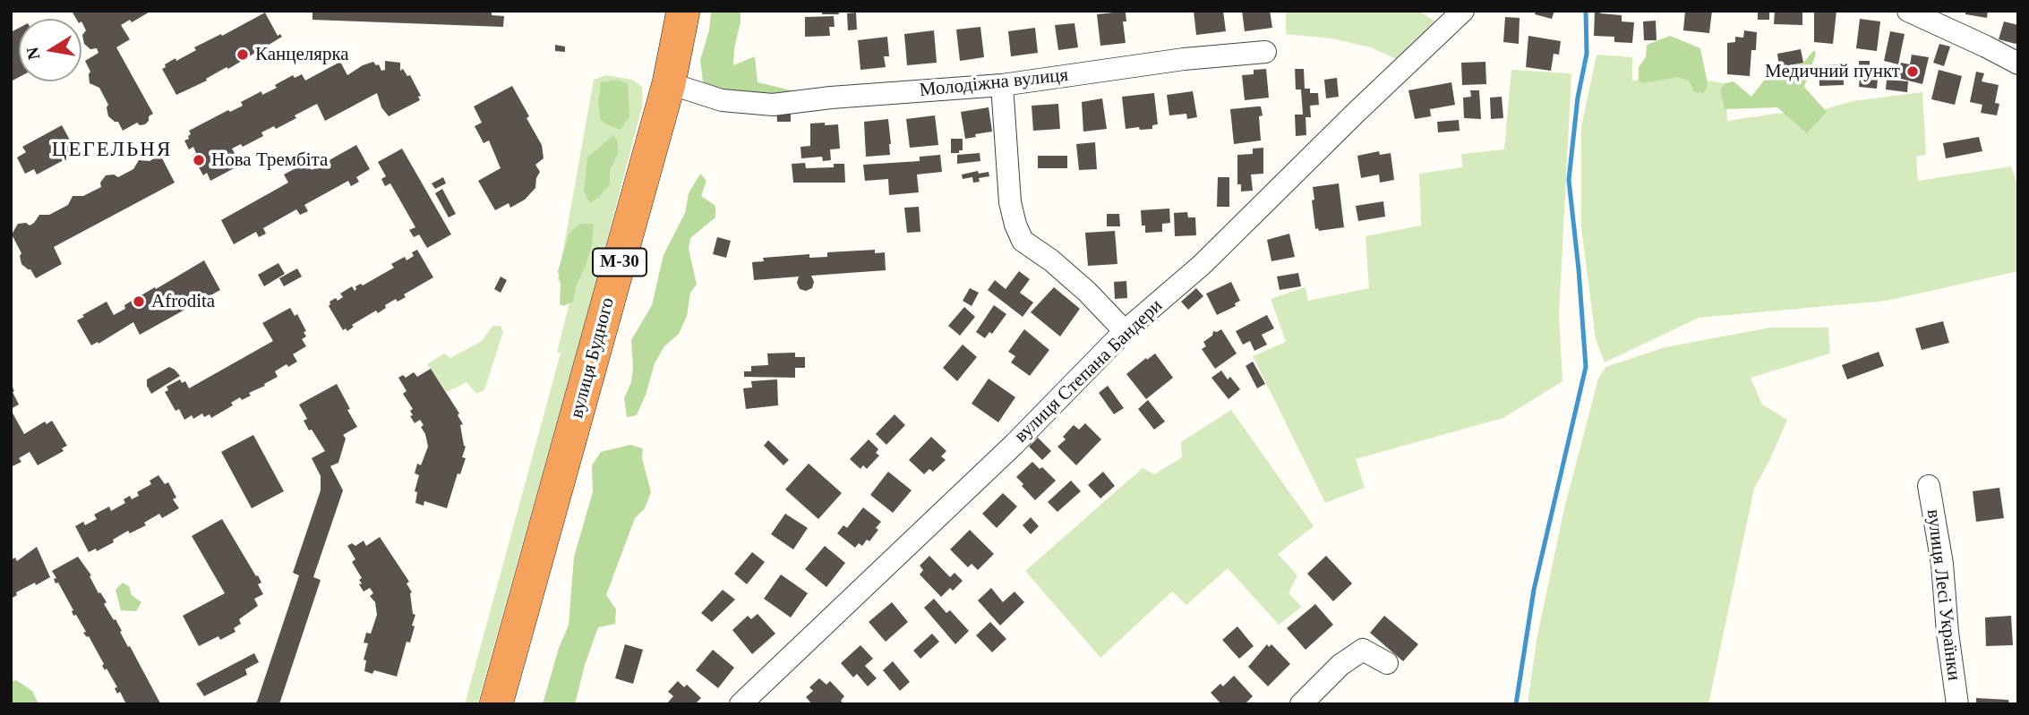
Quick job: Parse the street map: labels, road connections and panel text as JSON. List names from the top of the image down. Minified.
{"streets":{"highway":["М-30","вулиця Будного"],"street":["Молодіжна вулиця","вулиця Степана Бандери","вулиця Лесі Українки"]},"crossings":[["Молодіжна вулиця","вулиця Будного"]],"districts":["ЦЕГЕЛЬНЯ"],"places":["Канцелярка","Медичний пункт","Нова Трембіта","Afrodita"],"north":"left"}
